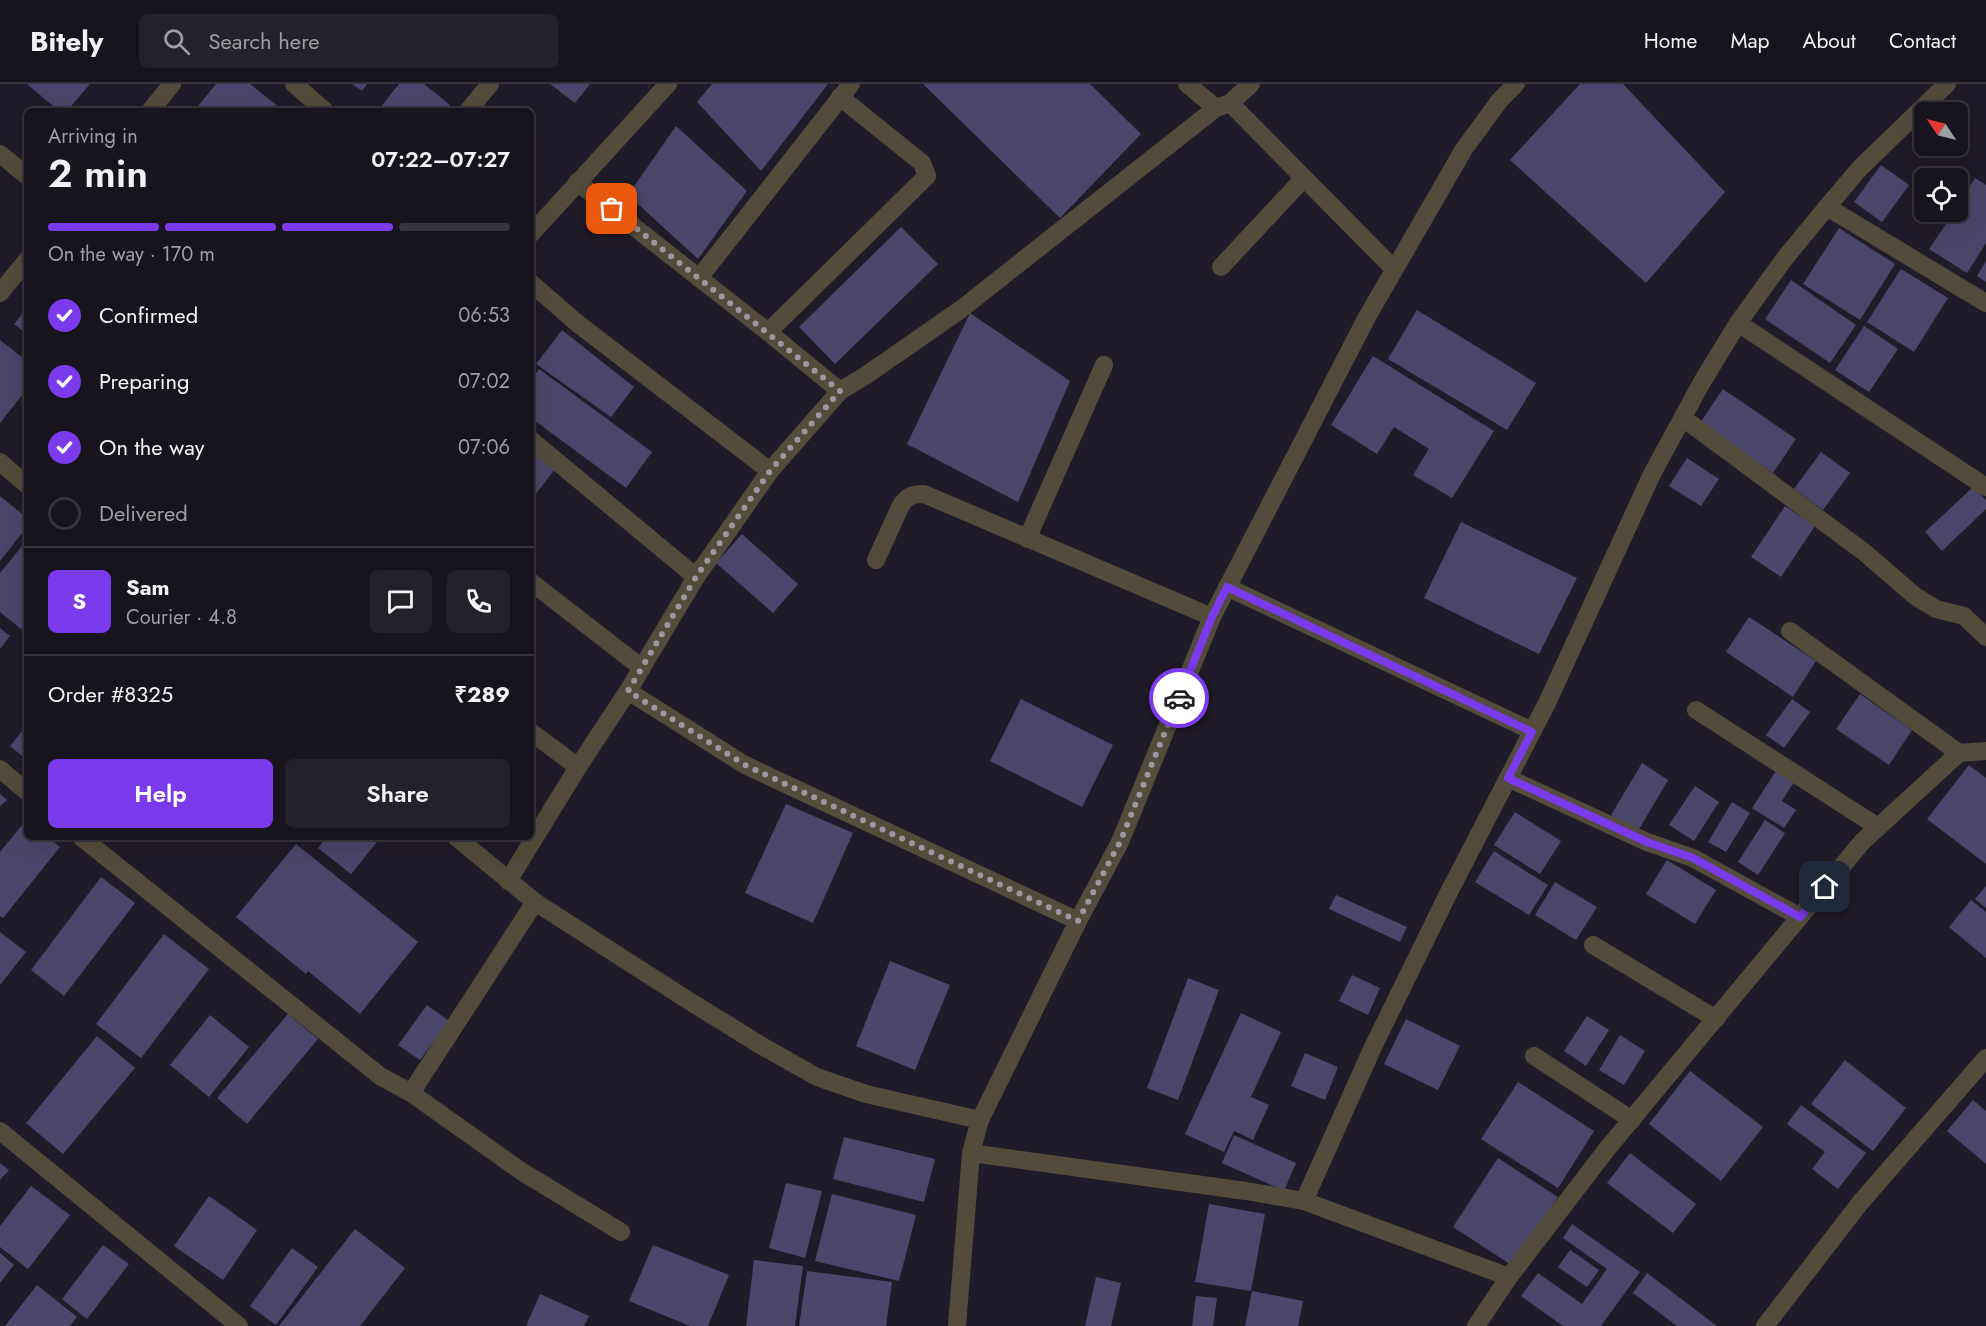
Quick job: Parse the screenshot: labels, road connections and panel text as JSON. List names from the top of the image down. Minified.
{"north":"top left","page":{"header":"Bitely","search":"Search here","nav":["Home","Map","About","Contact"],"heading":["2 min","Arriving in","07:22–07:27"],"panel":["Sam","Courier · 4.8","Order #8325","₹289"],"bar":"On the way · 170 m","list":[["Confirmed","06:53"],["Preparing","07:02"],["On the way","07:06"],"Delivered"],"round":"S","buttons":["Help","Share"]}}
